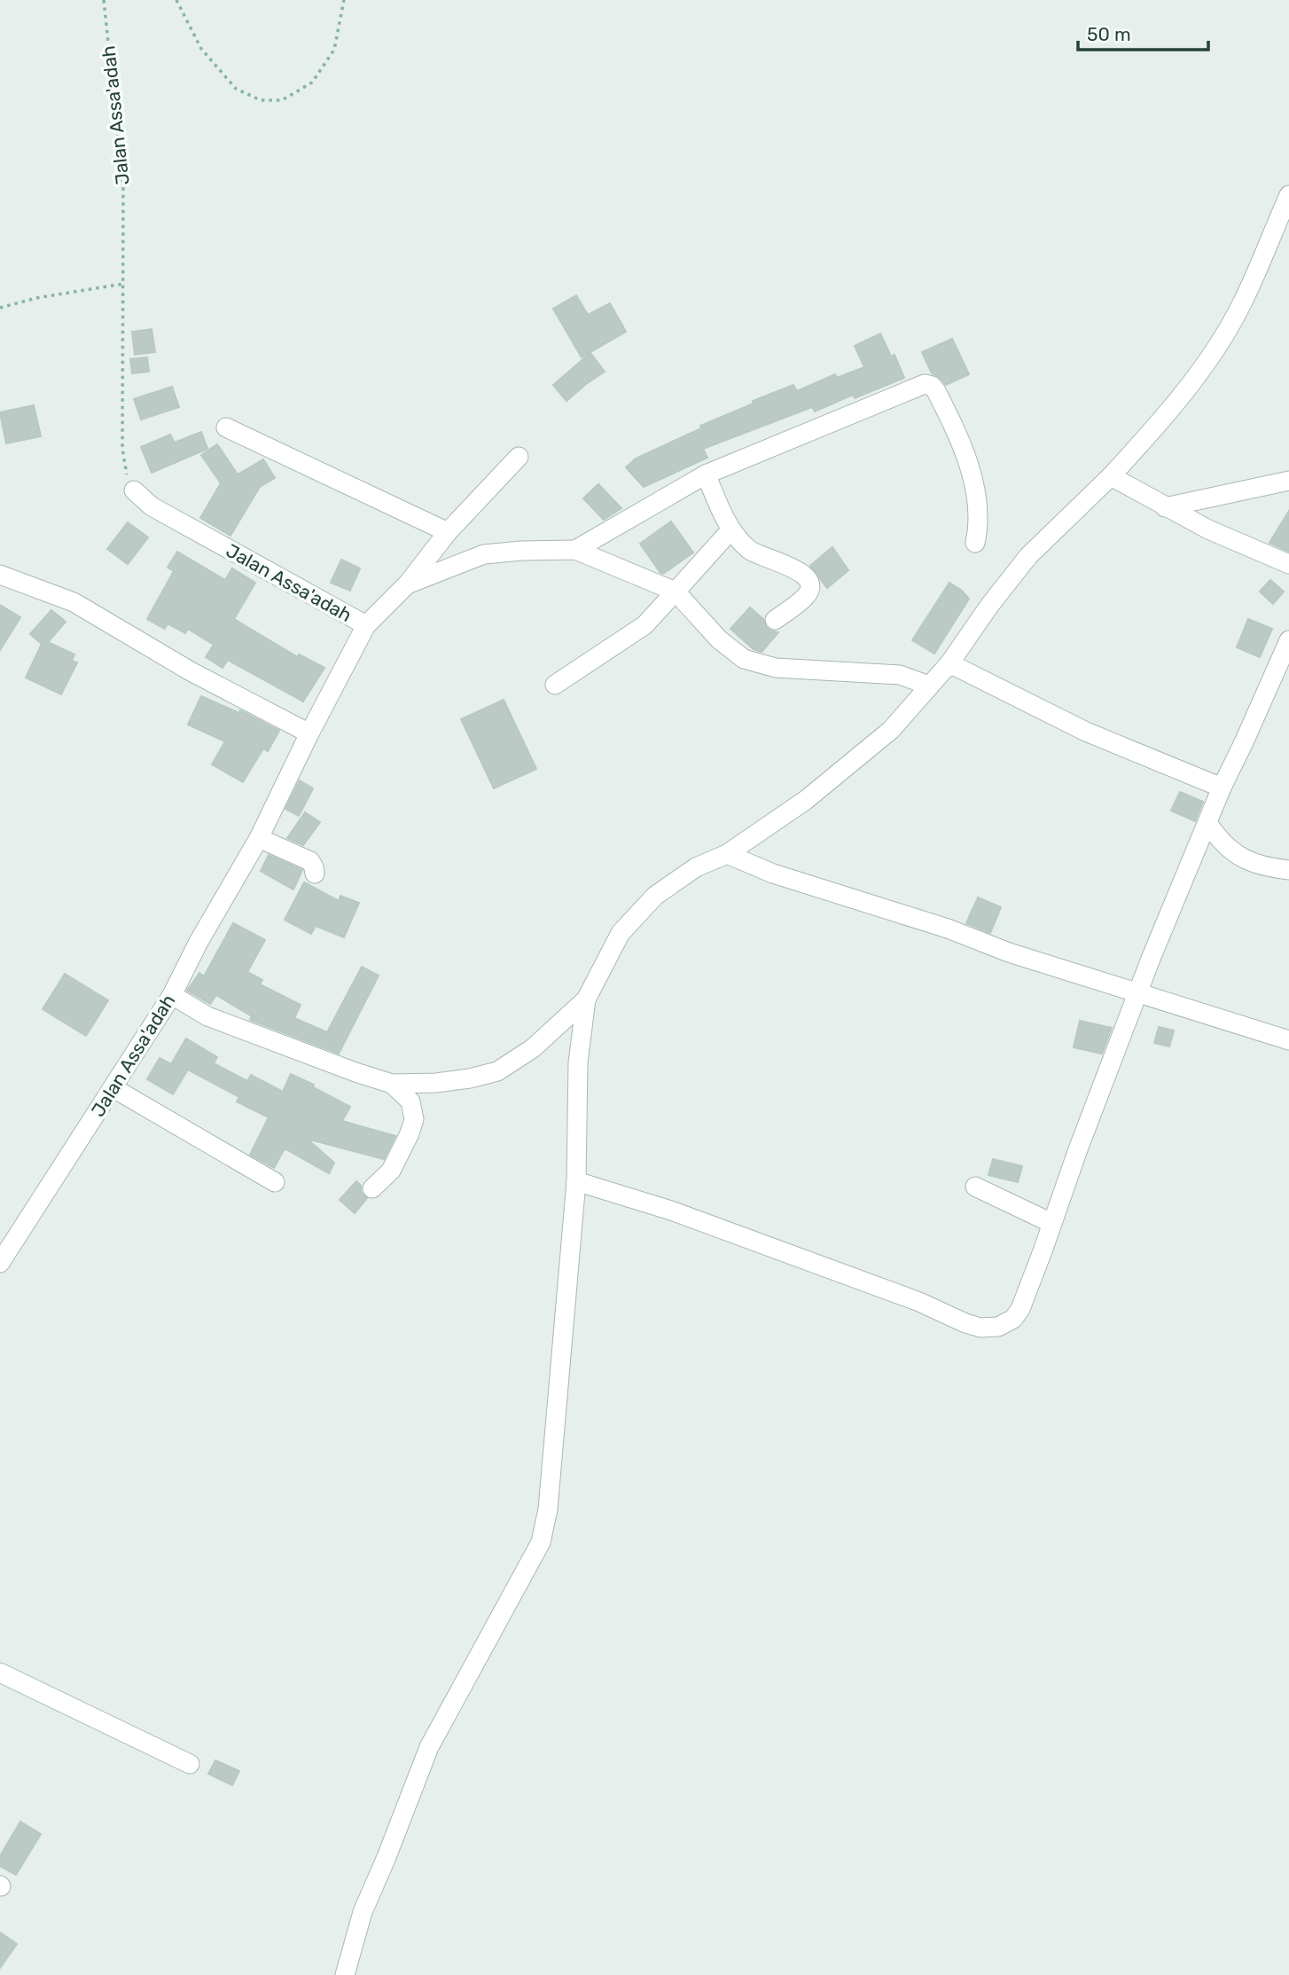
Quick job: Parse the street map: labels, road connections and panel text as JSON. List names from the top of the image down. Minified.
{"streets":{"street":["Jalan Assa'adah"]},"scale_bar":"50 m"}
